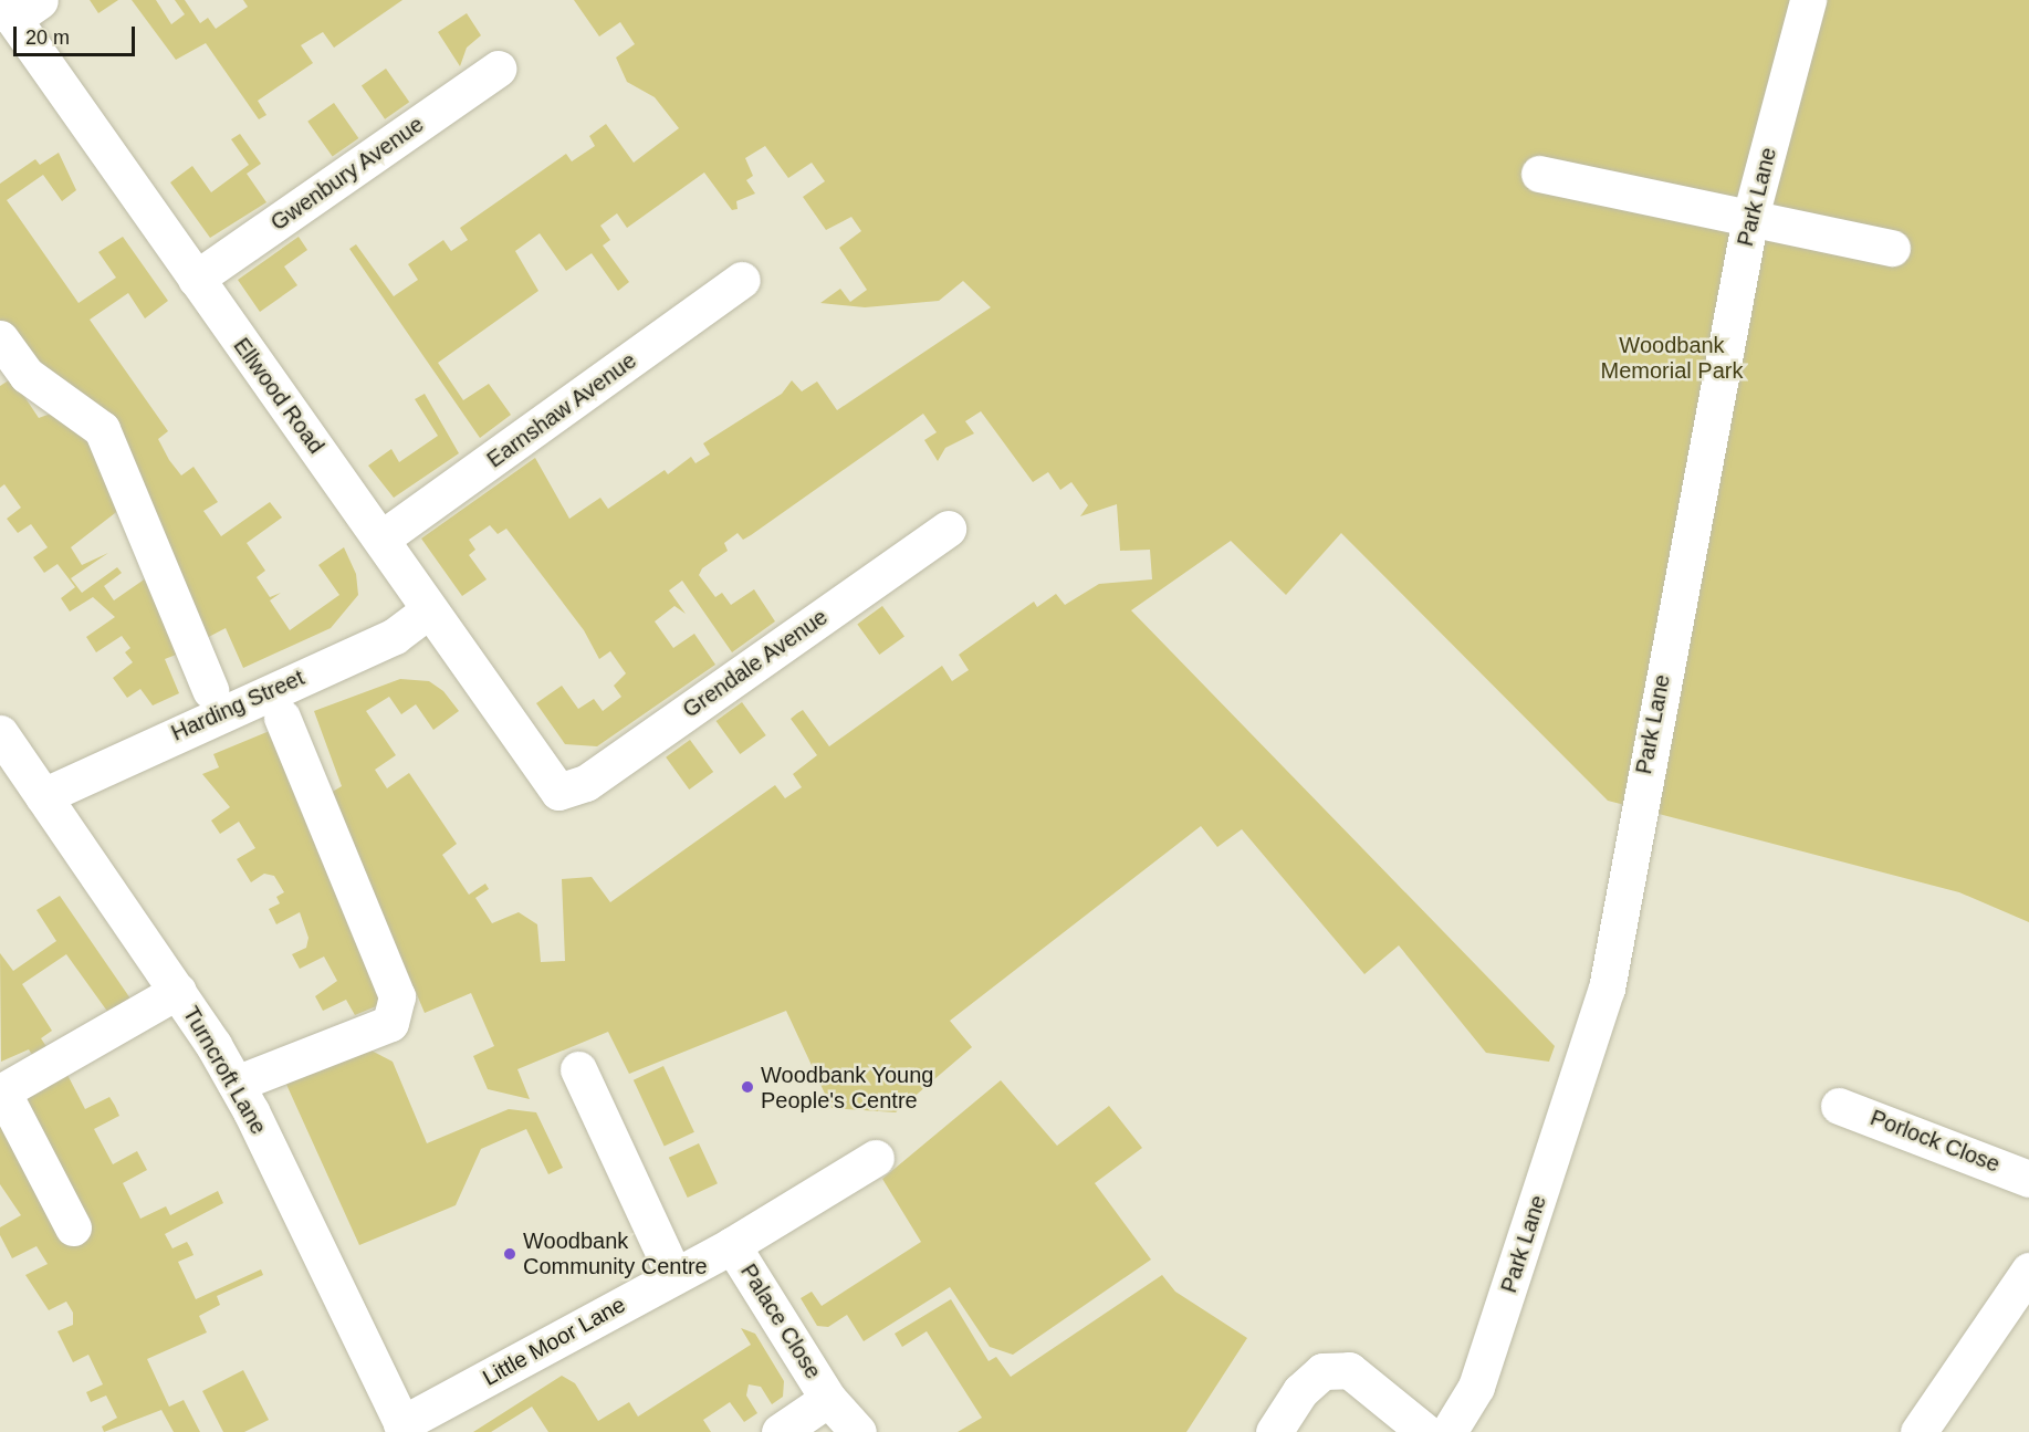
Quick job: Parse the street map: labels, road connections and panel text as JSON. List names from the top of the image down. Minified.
{"streets":{"street":["Gwenbury Avenue","Park Lane","Ellwood Road","Earnshaw Avenue","Grendale Avenue","Harding Street","Turncroft Lane","Porlock Close","Palace Close","Little Moor Lane"]},"crossings":[["Gwenbury Avenue","Ellwood Road"],["Ellwood Road","Earnshaw Avenue"],["Ellwood Road","Grendale Avenue"],["Ellwood Road","Harding Street"],["Harding Street","Turncroft Lane"],["Turncroft Lane","Little Moor Lane"],["Palace Close","Little Moor Lane"]],"parks":["Woodbank Memorial Park"],"places":["Woodbank Young People's Centre","Woodbank Community Centre"],"scale_bar":"20 m"}
